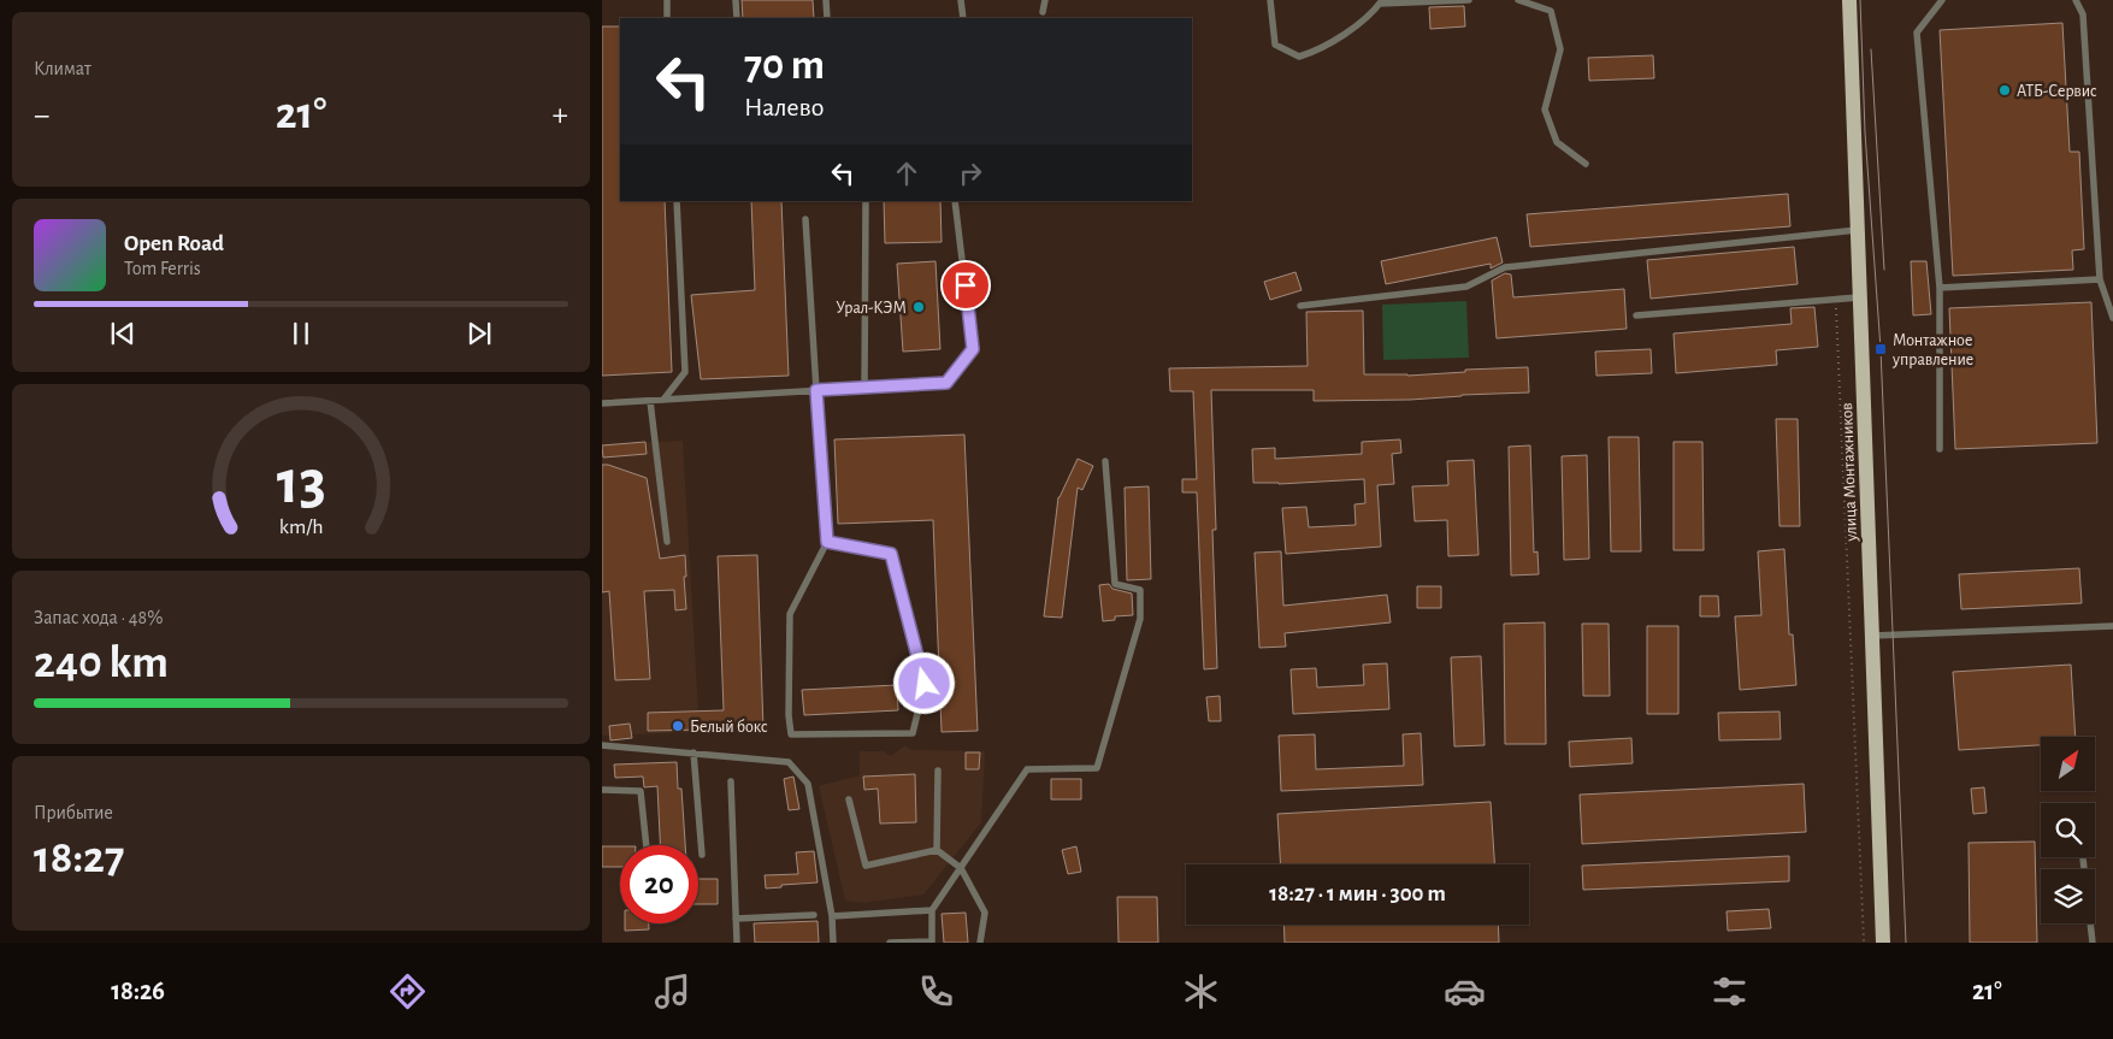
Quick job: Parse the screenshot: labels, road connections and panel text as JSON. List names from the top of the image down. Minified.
{"streets":{"main road":["улица Монтажников"]},"places":{"other":["АТБ-Сервис","Урал-КЭМ","Белый бокс"],"transit":["Монтажное управление"]},"north":"top right","page":{"tile":["Климат",["Запас хода · 48%","240 km"],["Прибытие","18:27"]],"turn":["70 m","Налево"],"heat":["−","21°","+"],"song":["Open Road","Tom Ferris"],"limit":"20","trip":"18:27 · 1 мин · 300 m","tabs":["18:26","21°"],"gauge":["13","km/h"]}}
